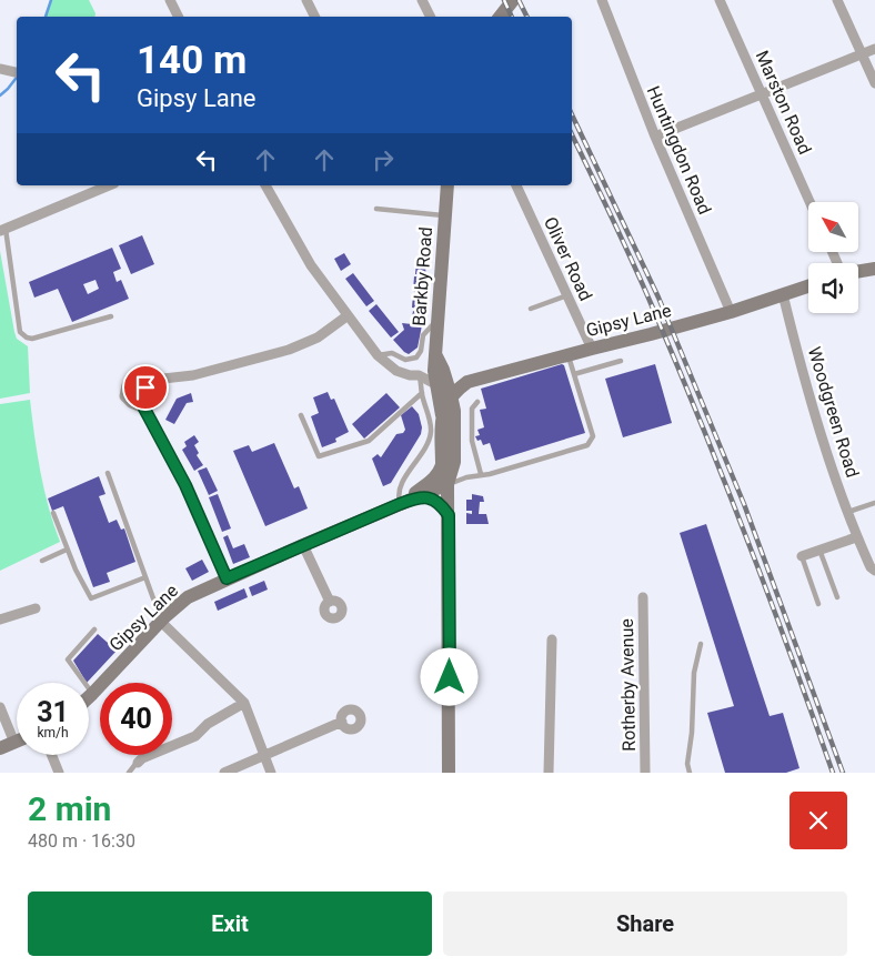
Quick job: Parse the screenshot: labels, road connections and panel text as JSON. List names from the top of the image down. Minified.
{"streets":{"street":["Marston Road","Huntingdon Road","Oliver Road","Barkby Road","Gipsy Lane","Woodgreen Road","Rotherby Avenue"]},"crossings":[["Huntingdon Road","Gipsy Lane"],["Oliver Road","Gipsy Lane"],["Barkby Road","Gipsy Lane"],["Gipsy Lane","Woodgreen Road"]],"north":"top left","page":{"turn":["140 m","Gipsy Lane"],"speed":"31 km/h","limit":"40","heading":["2 min","480 m · 16:30"],"buttons":["Exit","Share"]}}
